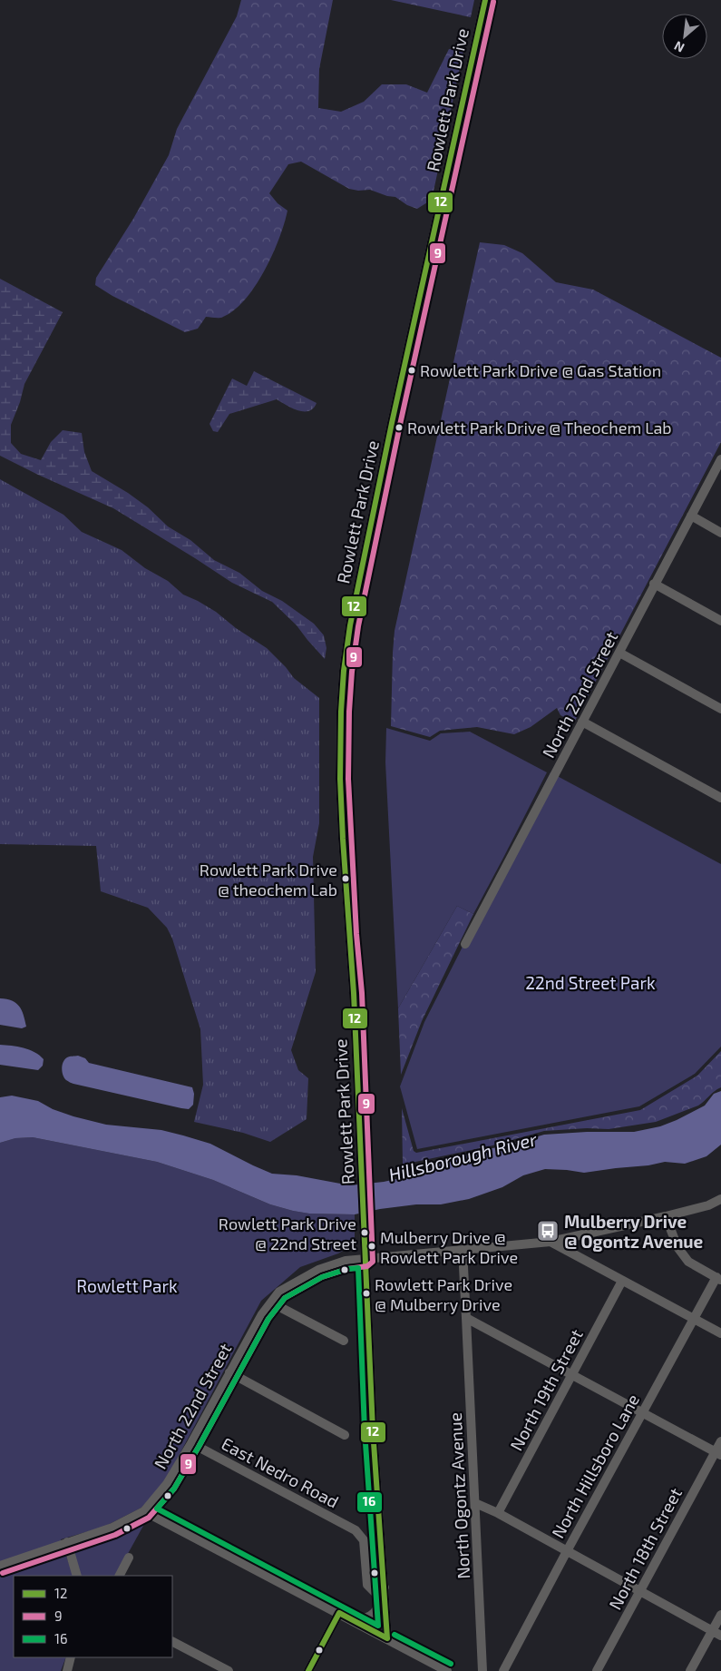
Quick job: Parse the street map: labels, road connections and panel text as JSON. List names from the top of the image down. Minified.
{"streets":{"street":["Rowlett Park Drive","North 22nd Street","North 19th Street","North Hillsboro Lane","East Nedro Road","North Ogontz Avenue","North 18th Street"]},"crossings":[["Rowlett Park Drive","North 22nd Street"],["Rowlett Park Drive","East Nedro Road"],["North 22nd Street","East Nedro Road"],["North 22nd Street","North Ogontz Avenue"]],"water":["Hillsborough River"],"parks":["22nd Street Park","Rowlett Park"],"places":{"other":["Rowlett Park Drive @ Gas Station","Rowlett Park Drive @ Theochem Lab","Rowlett Park Drive @ theochem Lab","Rowlett Park Drive @ 22nd Street","Mulberry Drive @ Rowlett Park Drive","Rowlett Park Drive @ Mulberry Drive"],"bus stop":["Mulberry Drive @ Ogontz Avenue"]},"lines":["transit line 12","transit line 9","transit line 16"],"legend":["12","9","16"],"north":"bottom left"}
